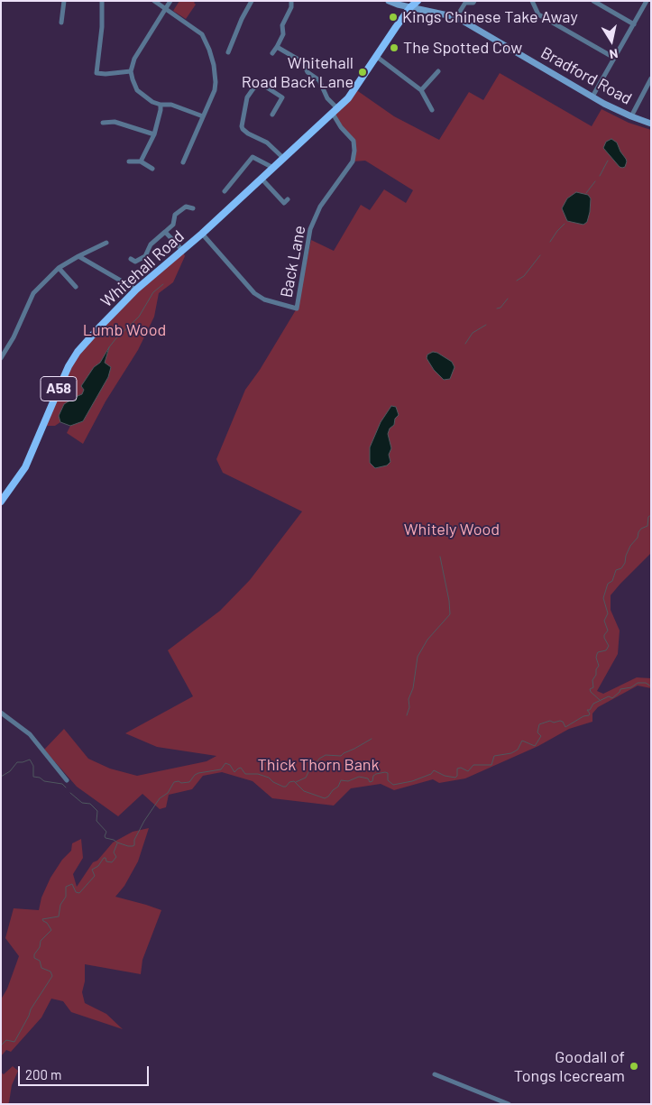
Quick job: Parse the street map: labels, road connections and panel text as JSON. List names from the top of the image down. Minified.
{"streets":{"main road":["Bradford Road","Whitehall Road","A58"],"street":["Back Lane"]},"crossings":[["Back Lane","Whitehall Road"]],"parks":["Lumb Wood","Whitely Wood","Thick Thorn Bank"],"places":["Kings Chinese Take Away","The Spotted Cow","Whitehall Road Back Lane","Goodall of Tongs Icecream"],"scale_bar":"200 m","north":"bottom"}
